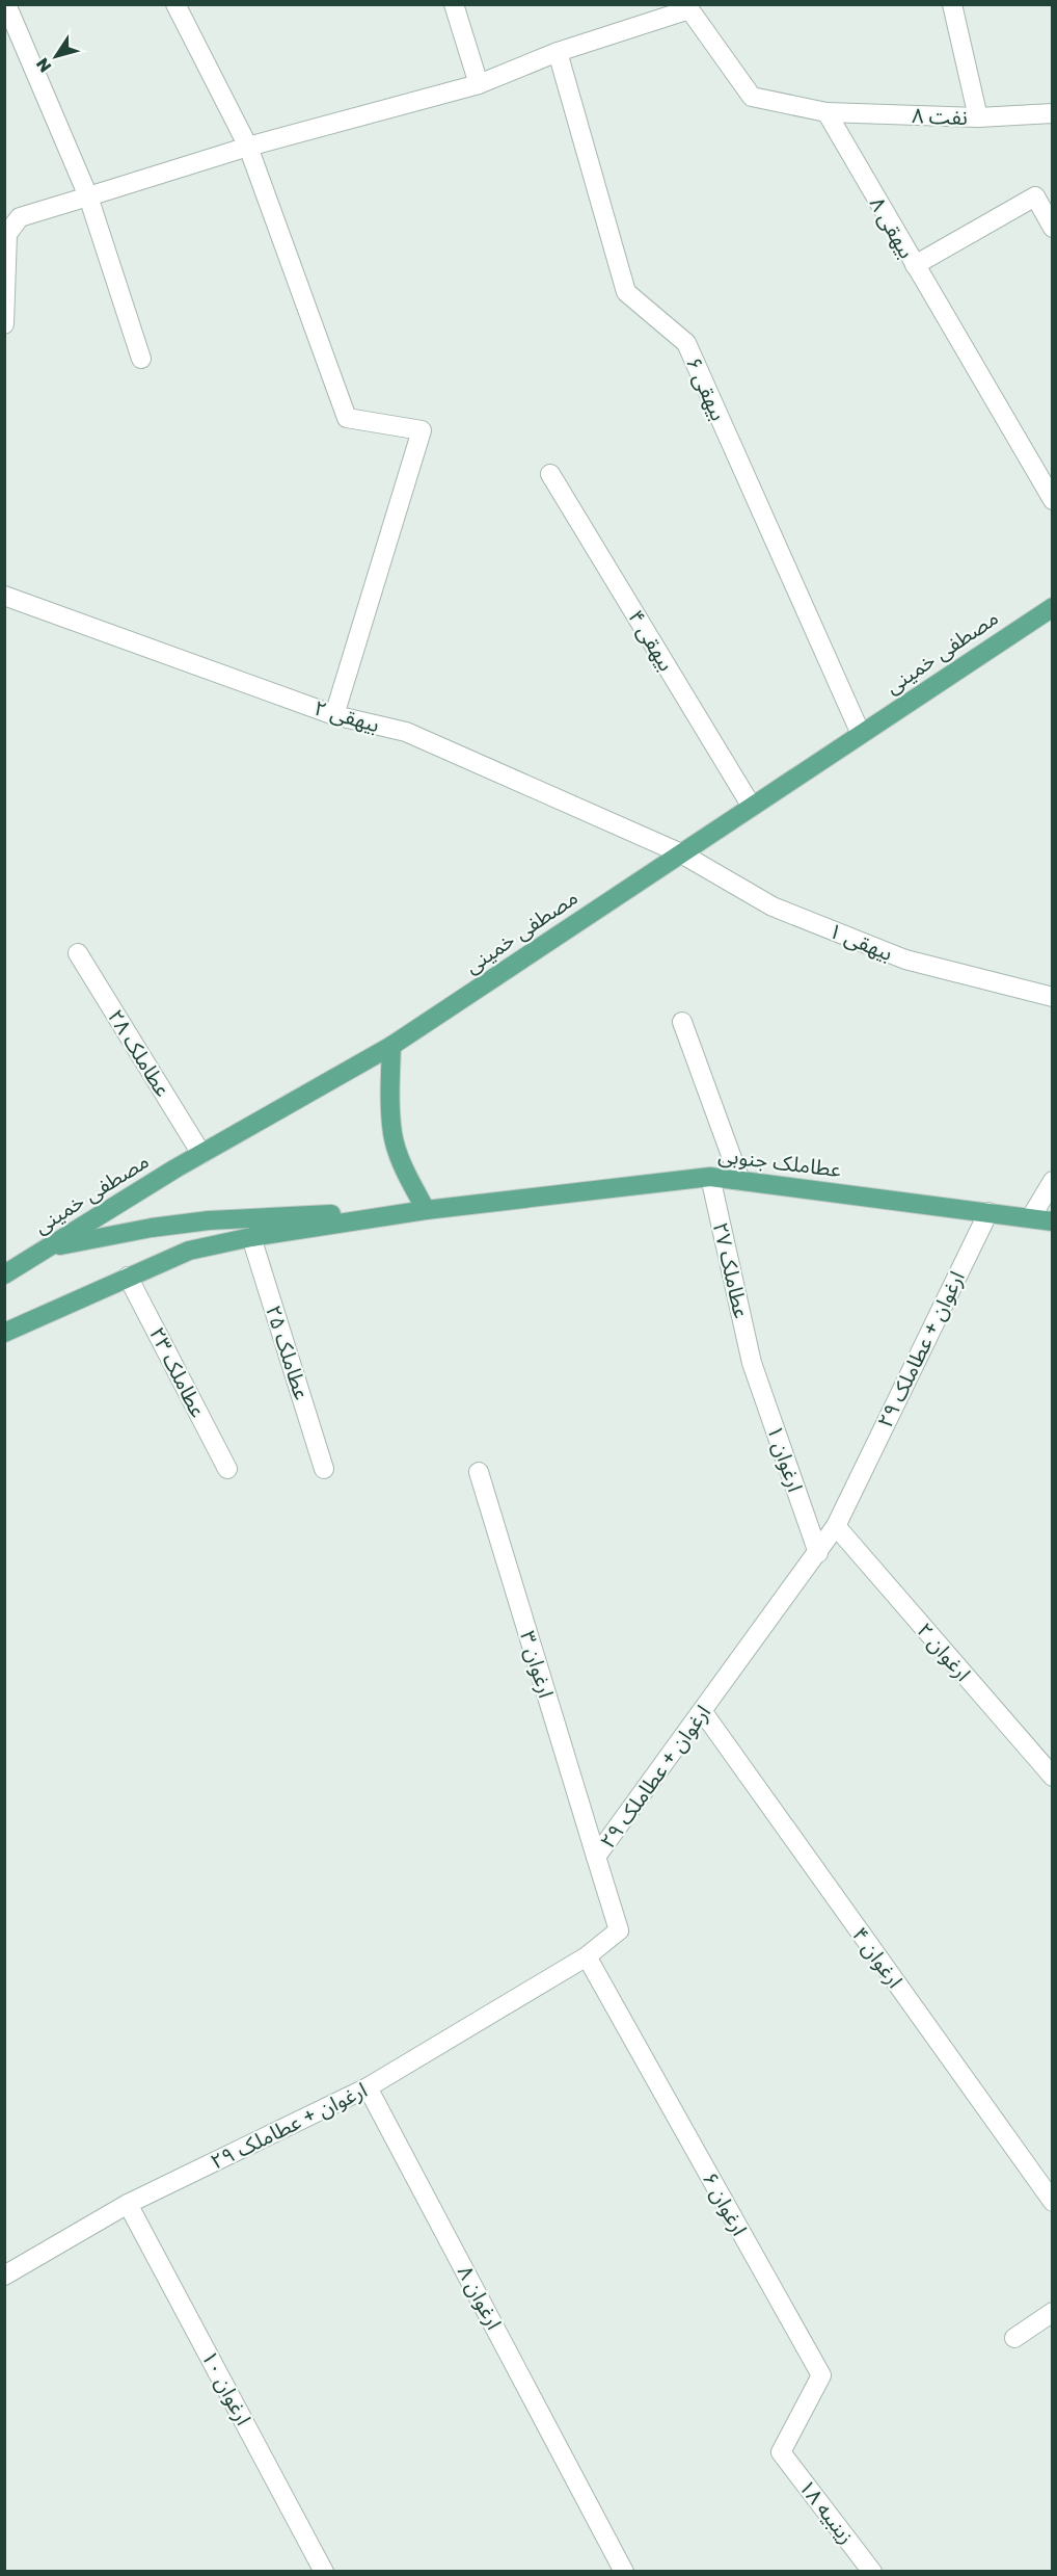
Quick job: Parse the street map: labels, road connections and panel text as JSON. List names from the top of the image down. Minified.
{"streets":{"main road":["مصطفی خمینی","عطاملک جنوبی"],"street":["نفت ۸","بیهقی ۸","بیهقی ۶","بیهقی ۴","بیهقی ۲","بیهقی ۱","عطاملک ۲۸","عطاملک ۲۷","ارغوان + عطاملک ۲۹","عطاملک ۲۵","عطاملک ۲۳","ارغوان ۱","ارغوان ۲","ارغوان ۳","ارغوان ۴","ارغوان ۶","ارغوان ۸","ارغوان ۱۰","زینبیه ۱۸"]},"crossings":[["نفت ۸","بیهقی ۸"],["بیهقی ۶","مصطفی خمینی"],["بیهقی ۴","مصطفی خمینی"],["مصطفی خمینی","بیهقی ۲"],["مصطفی خمینی","بیهقی ۱"],["مصطفی خمینی","عطاملک ۲۸"],["بیهقی ۲","بیهقی ۱"],["عطاملک جنوبی","عطاملک ۲۷"],["عطاملک جنوبی","ارغوان + عطاملک ۲۹"],["عطاملک ۲۷","ارغوان ۱"],["ارغوان + عطاملک ۲۹","ارغوان ۱"],["ارغوان + عطاملک ۲۹","ارغوان ۲"],["ارغوان + عطاملک ۲۹","ارغوان ۳"],["ارغوان + عطاملک ۲۹","ارغوان ۴"],["ارغوان + عطاملک ۲۹","ارغوان ۶"],["ارغوان + عطاملک ۲۹","ارغوان ۸"],["ارغوان + عطاملک ۲۹","ارغوان ۱۰"],["ارغوان ۶","زینبیه ۱۸"]],"north":"bottom left"}
